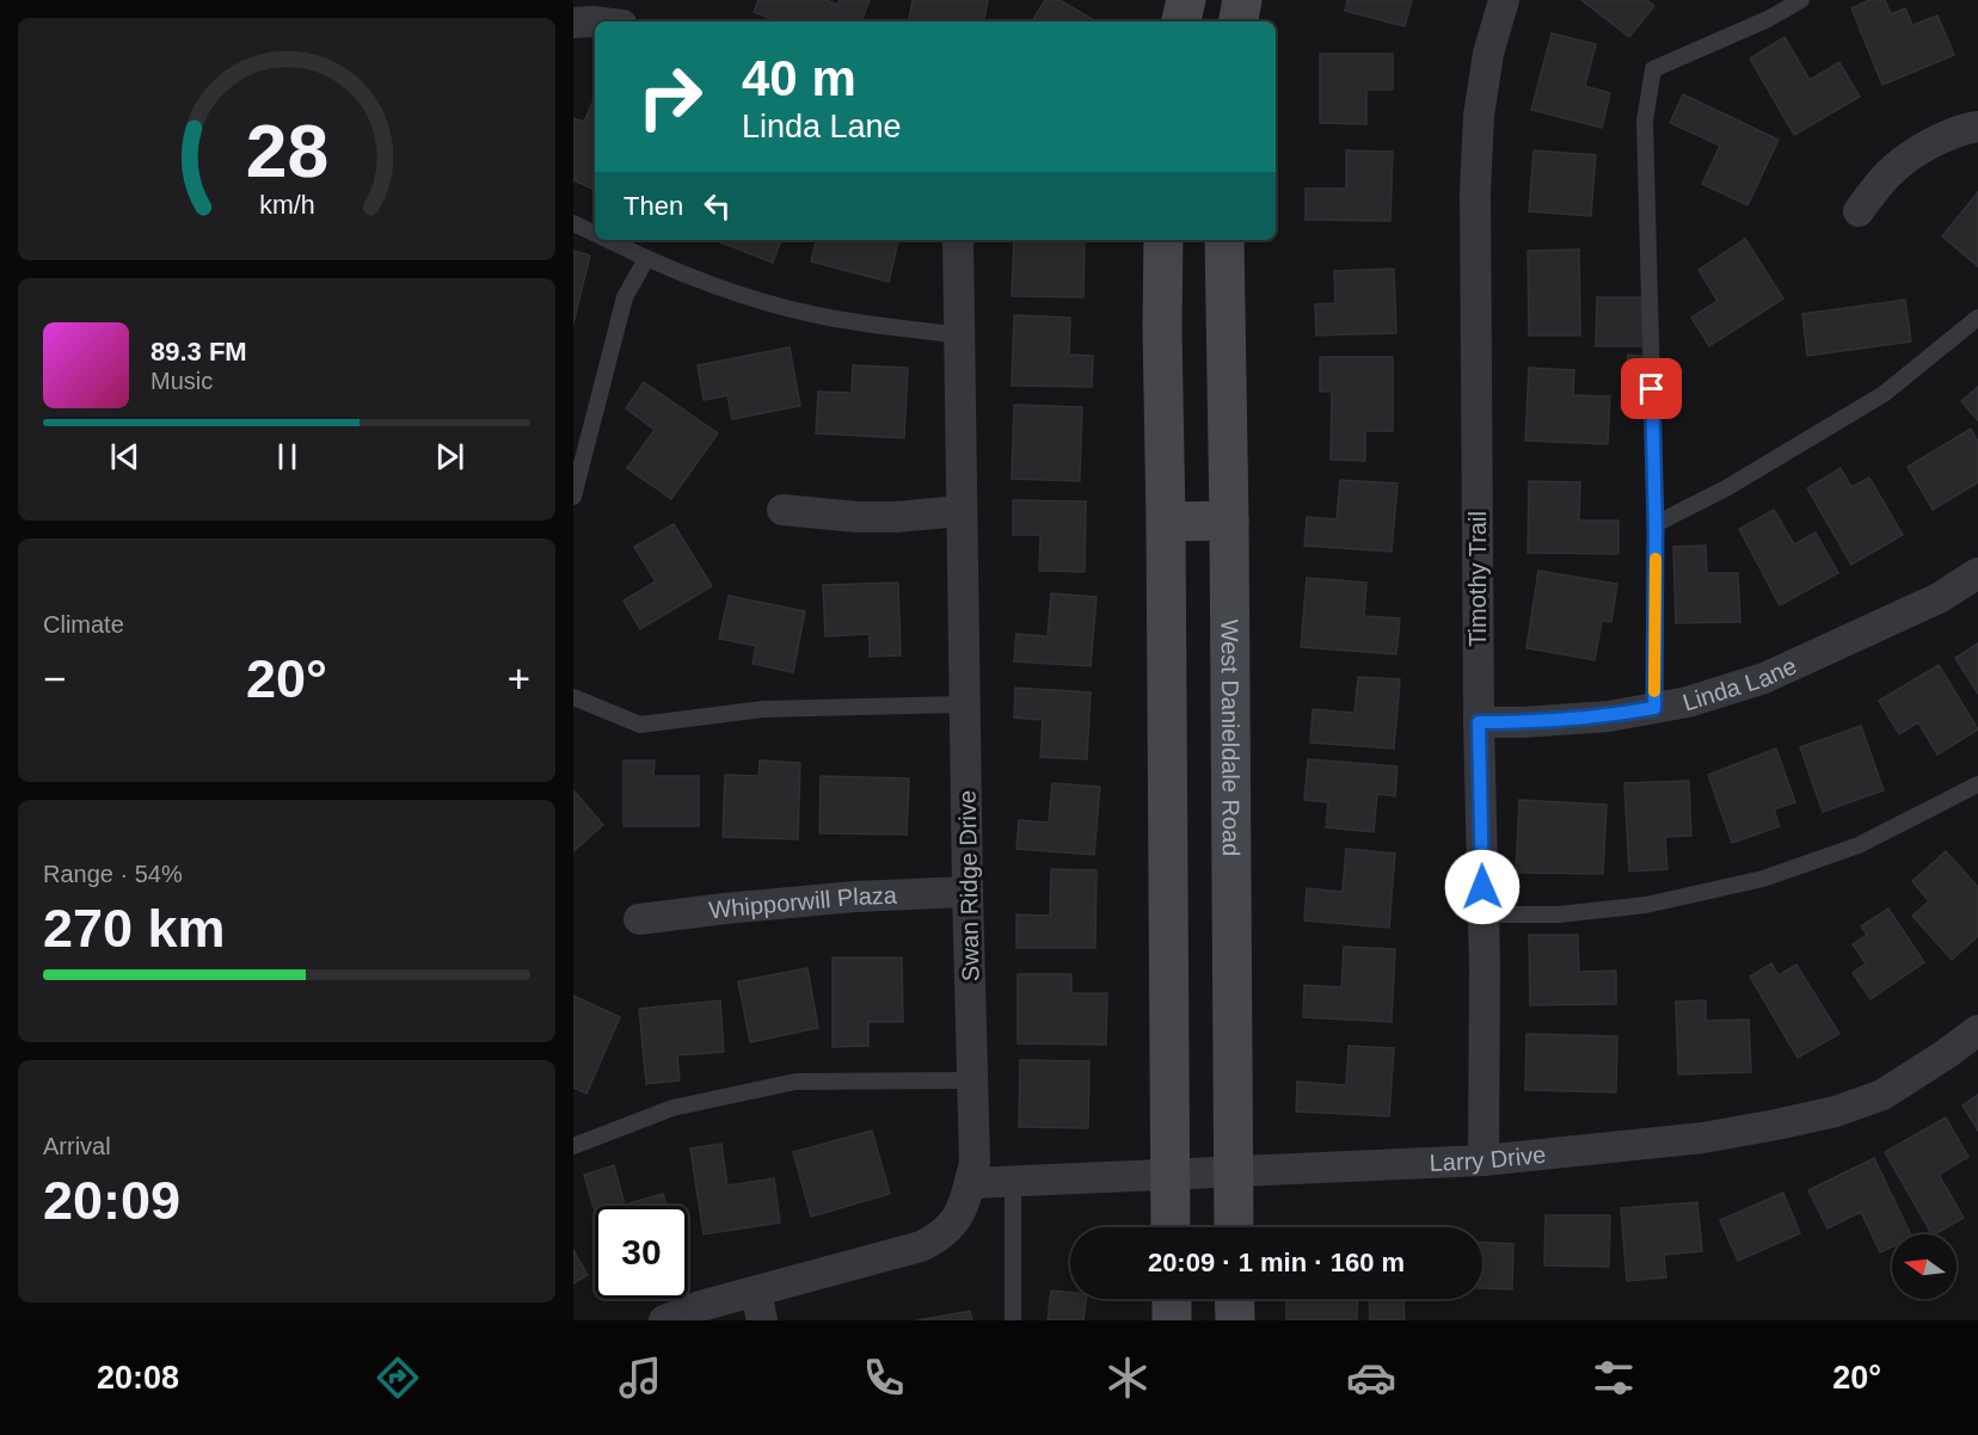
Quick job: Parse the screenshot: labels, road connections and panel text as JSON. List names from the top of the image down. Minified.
{"streets":{"main road":["West Danieldale Road"],"street":["Timothy Trail","Linda Lane","Swan Ridge Drive","Whipporwill Plaza","Larry Drive"]},"crossings":[["Timothy Trail","Linda Lane"],["Timothy Trail","Larry Drive"],["West Danieldale Road","Larry Drive"],["Swan Ridge Drive","Whipporwill Plaza"],["Swan Ridge Drive","Larry Drive"]],"north":"left","page":{"turn":["40 m","Linda Lane"],"then":"Then","song":["89.3 FM","Music"],"tile":["Climate",["Range · 54%","270 km"],["Arrival","20:09"]],"heat":["−","20°","+"],"limit":"30","trip":"20:09 · 1 min · 160 m","tabs":["20:08","20°"],"gauge":["28","km/h"]}}
